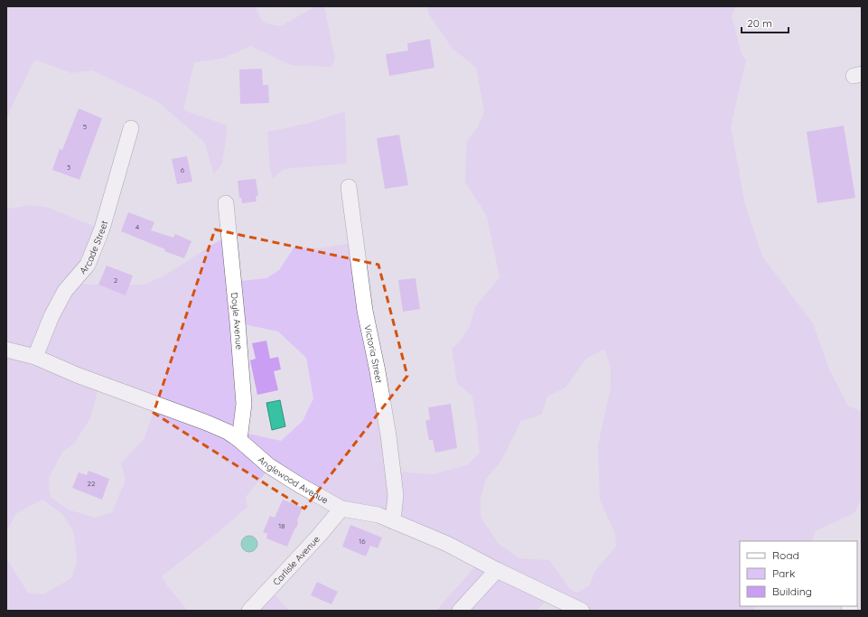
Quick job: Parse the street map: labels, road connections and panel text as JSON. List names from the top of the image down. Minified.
{"streets":{"street":["Arcade Street","Doyle Avenue","Victoria Street","Anglewood Avenue","Carlisle Avenue"]},"crossings":[["Arcade Street","Anglewood Avenue"],["Doyle Avenue","Anglewood Avenue"],["Victoria Street","Anglewood Avenue"],["Anglewood Avenue","Carlisle Avenue"]],"house_numbers":["5","3","6","4","2","22","18","16"],"legend":["Road","Park","Building"],"scale_bar":"20 m"}
